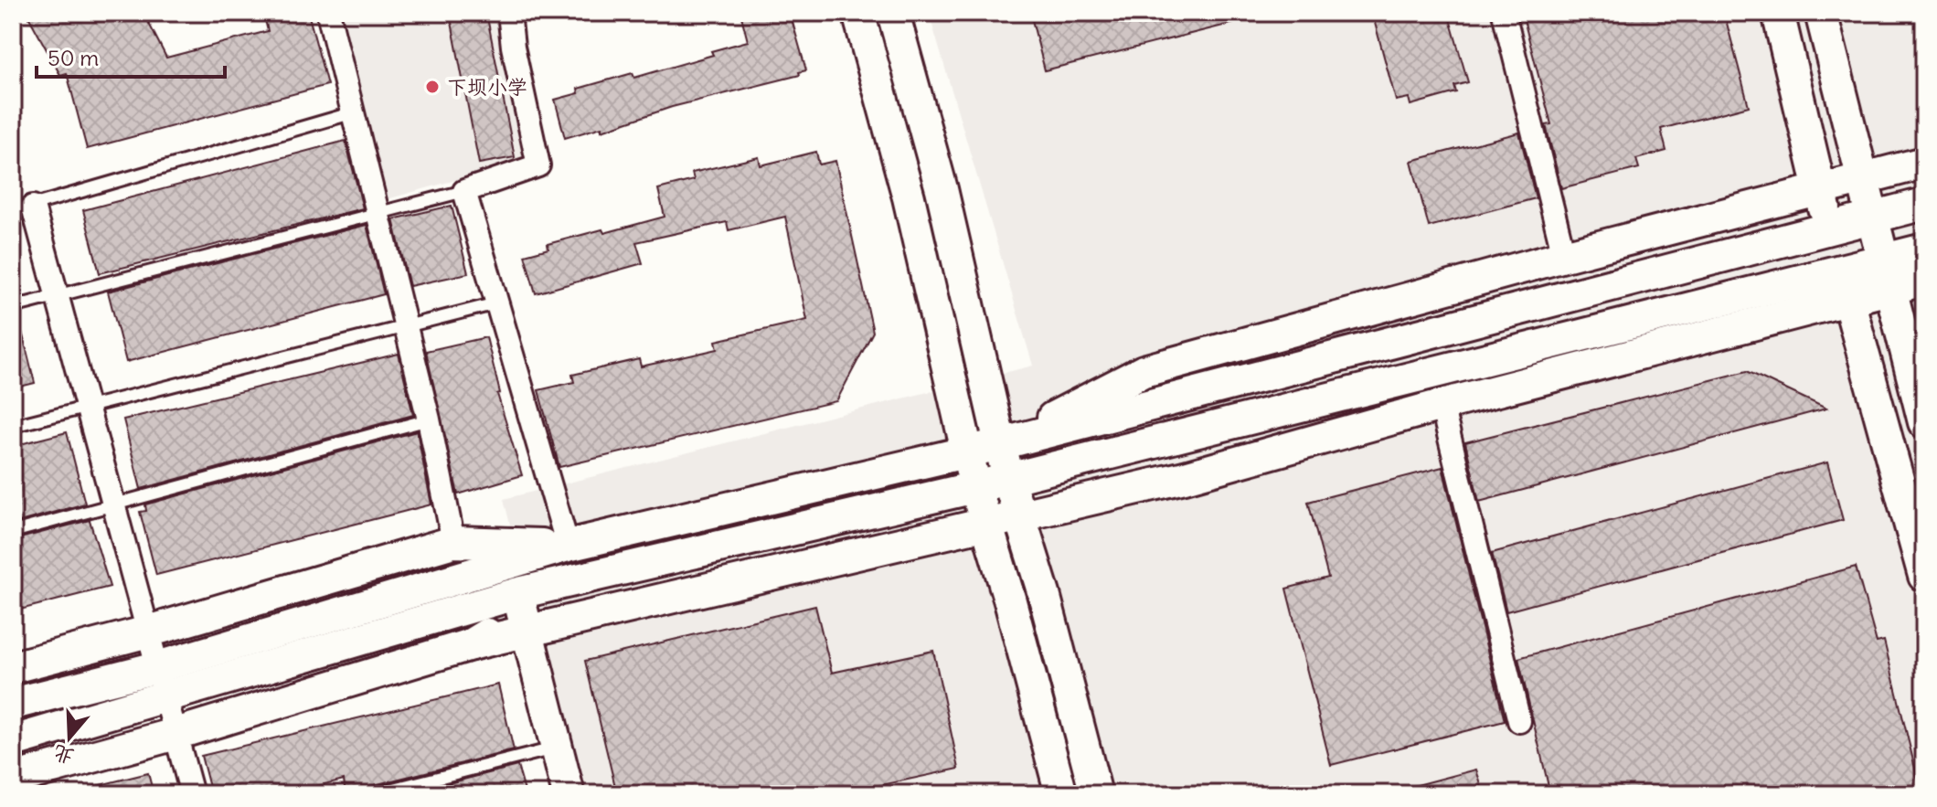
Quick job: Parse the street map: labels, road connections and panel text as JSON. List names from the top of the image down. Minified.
{"places":["下坝小学"],"scale_bar":"50 m","north":"bottom"}
